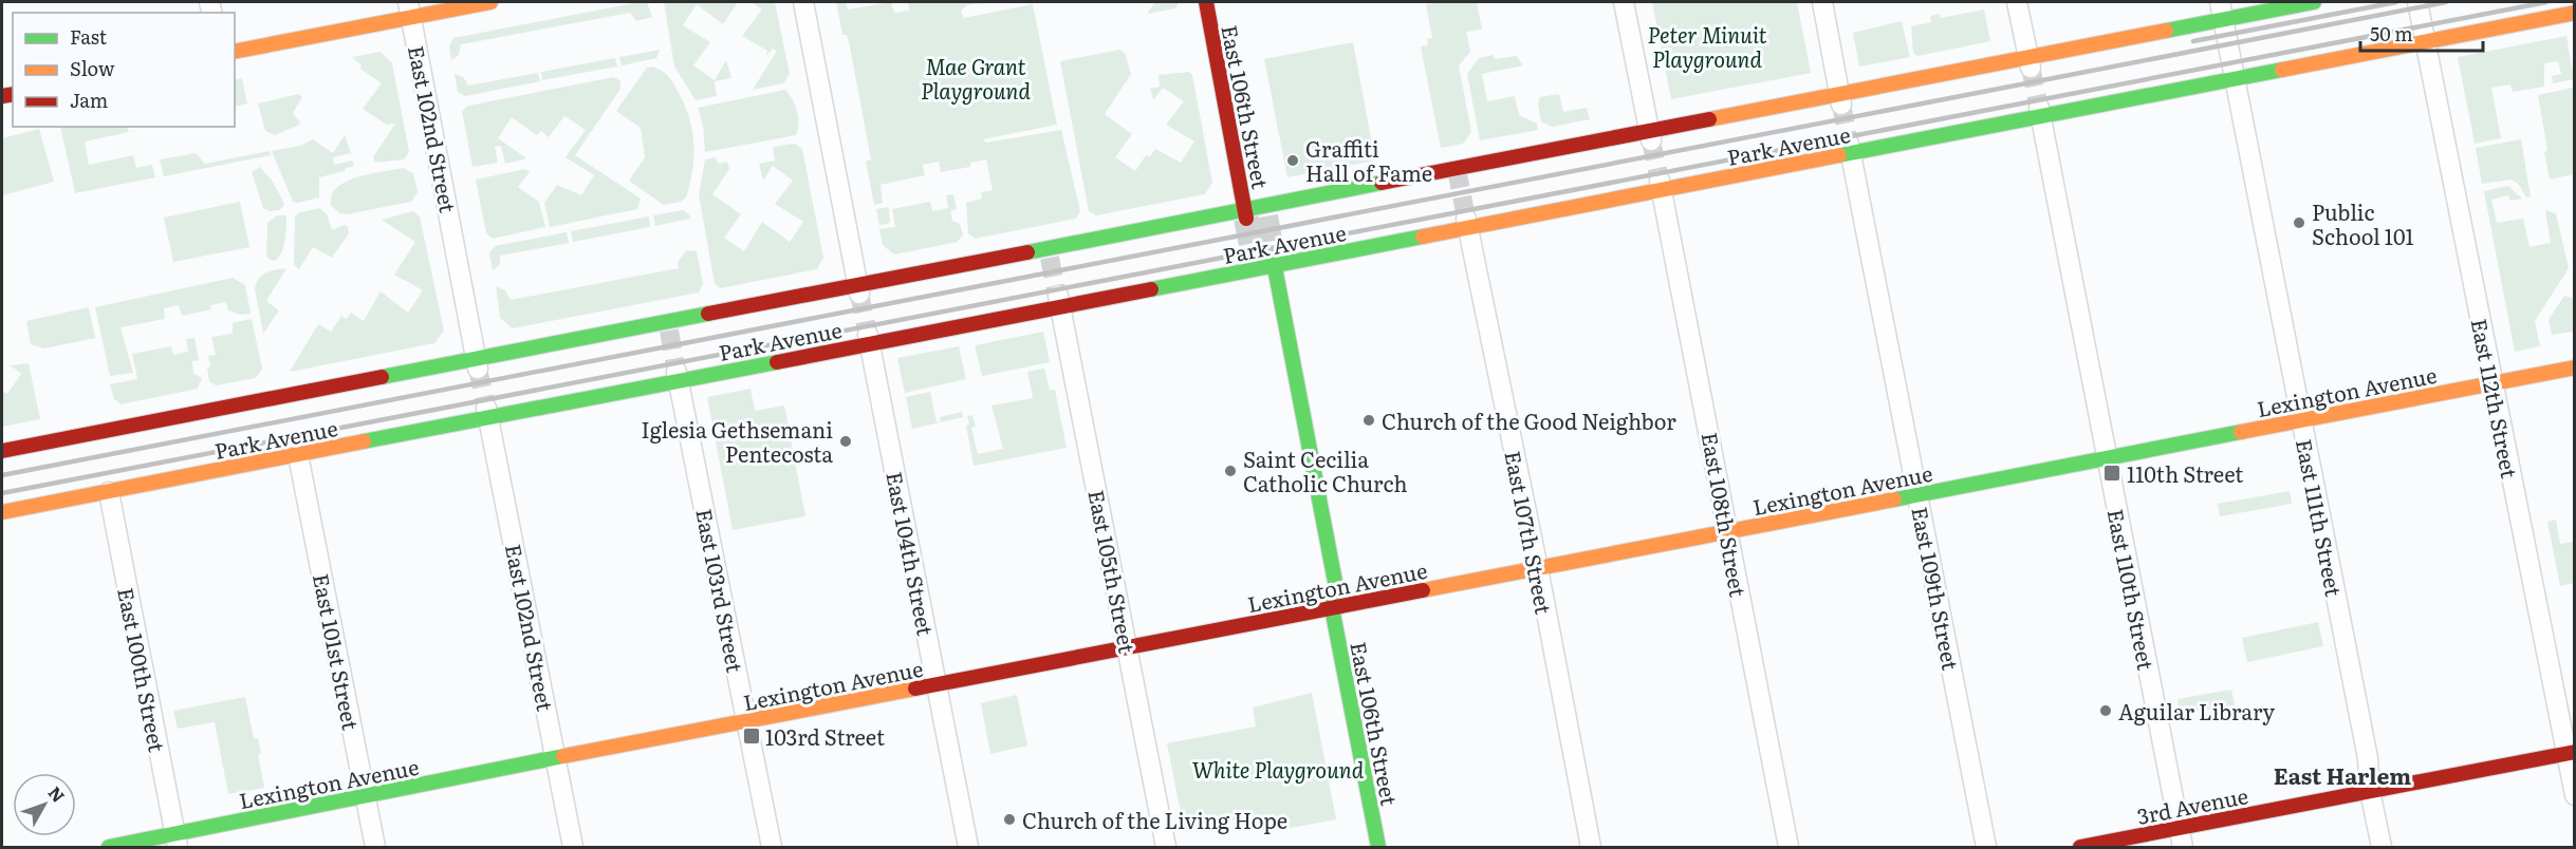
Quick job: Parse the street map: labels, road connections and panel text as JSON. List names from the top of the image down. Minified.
{"streets":{"main road":["East 106th Street","Park Avenue","Lexington Avenue","3rd Avenue"],"street":["East 102nd Street","East 112th Street","East 108th Street","East 111th Street","East 107th Street","East 104th Street","East 105th Street","East 109th Street","East 110th Street","East 103rd Street","East 101st Street","East 100th Street"]},"crossings":[["East 106th Street","Park Avenue"],["East 106th Street","Lexington Avenue"],["East 102nd Street","Park Avenue"],["East 102nd Street","Lexington Avenue"],["Park Avenue","East 112th Street"],["Park Avenue","East 108th Street"],["Park Avenue","East 111th Street"],["Park Avenue","East 107th Street"],["Park Avenue","East 104th Street"],["Park Avenue","East 105th Street"],["Park Avenue","East 109th Street"],["Park Avenue","East 110th Street"],["Park Avenue","East 103rd Street"],["Park Avenue","East 101st Street"],["Park Avenue","East 100th Street"],["Lexington Avenue","East 112th Street"],["Lexington Avenue","East 108th Street"],["Lexington Avenue","East 111th Street"],["Lexington Avenue","East 107th Street"],["Lexington Avenue","East 104th Street"],["Lexington Avenue","East 105th Street"],["Lexington Avenue","East 109th Street"],["Lexington Avenue","East 110th Street"],["Lexington Avenue","East 103rd Street"],["Lexington Avenue","East 101st Street"],["Lexington Avenue","East 100th Street"],["East 112th Street","3rd Avenue"],["East 111th Street","3rd Avenue"],["East 110th Street","3rd Avenue"]],"districts":["East Harlem"],"parks":["Peter Minuit Playground","Mae Grant Playground","White Playground"],"places":{"other":["Graffiti Hall of Fame","Public School 101","Church of the Good Neighbor","Iglesia Gethsemani Pentecosta","Saint Cecilia Catholic Church","Aguilar Library","Church of the Living Hope"],"transit":["110th Street","103rd Street"]},"legend":["Fast","Slow","Jam"],"scale_bar":"50 m","north":"top right"}
